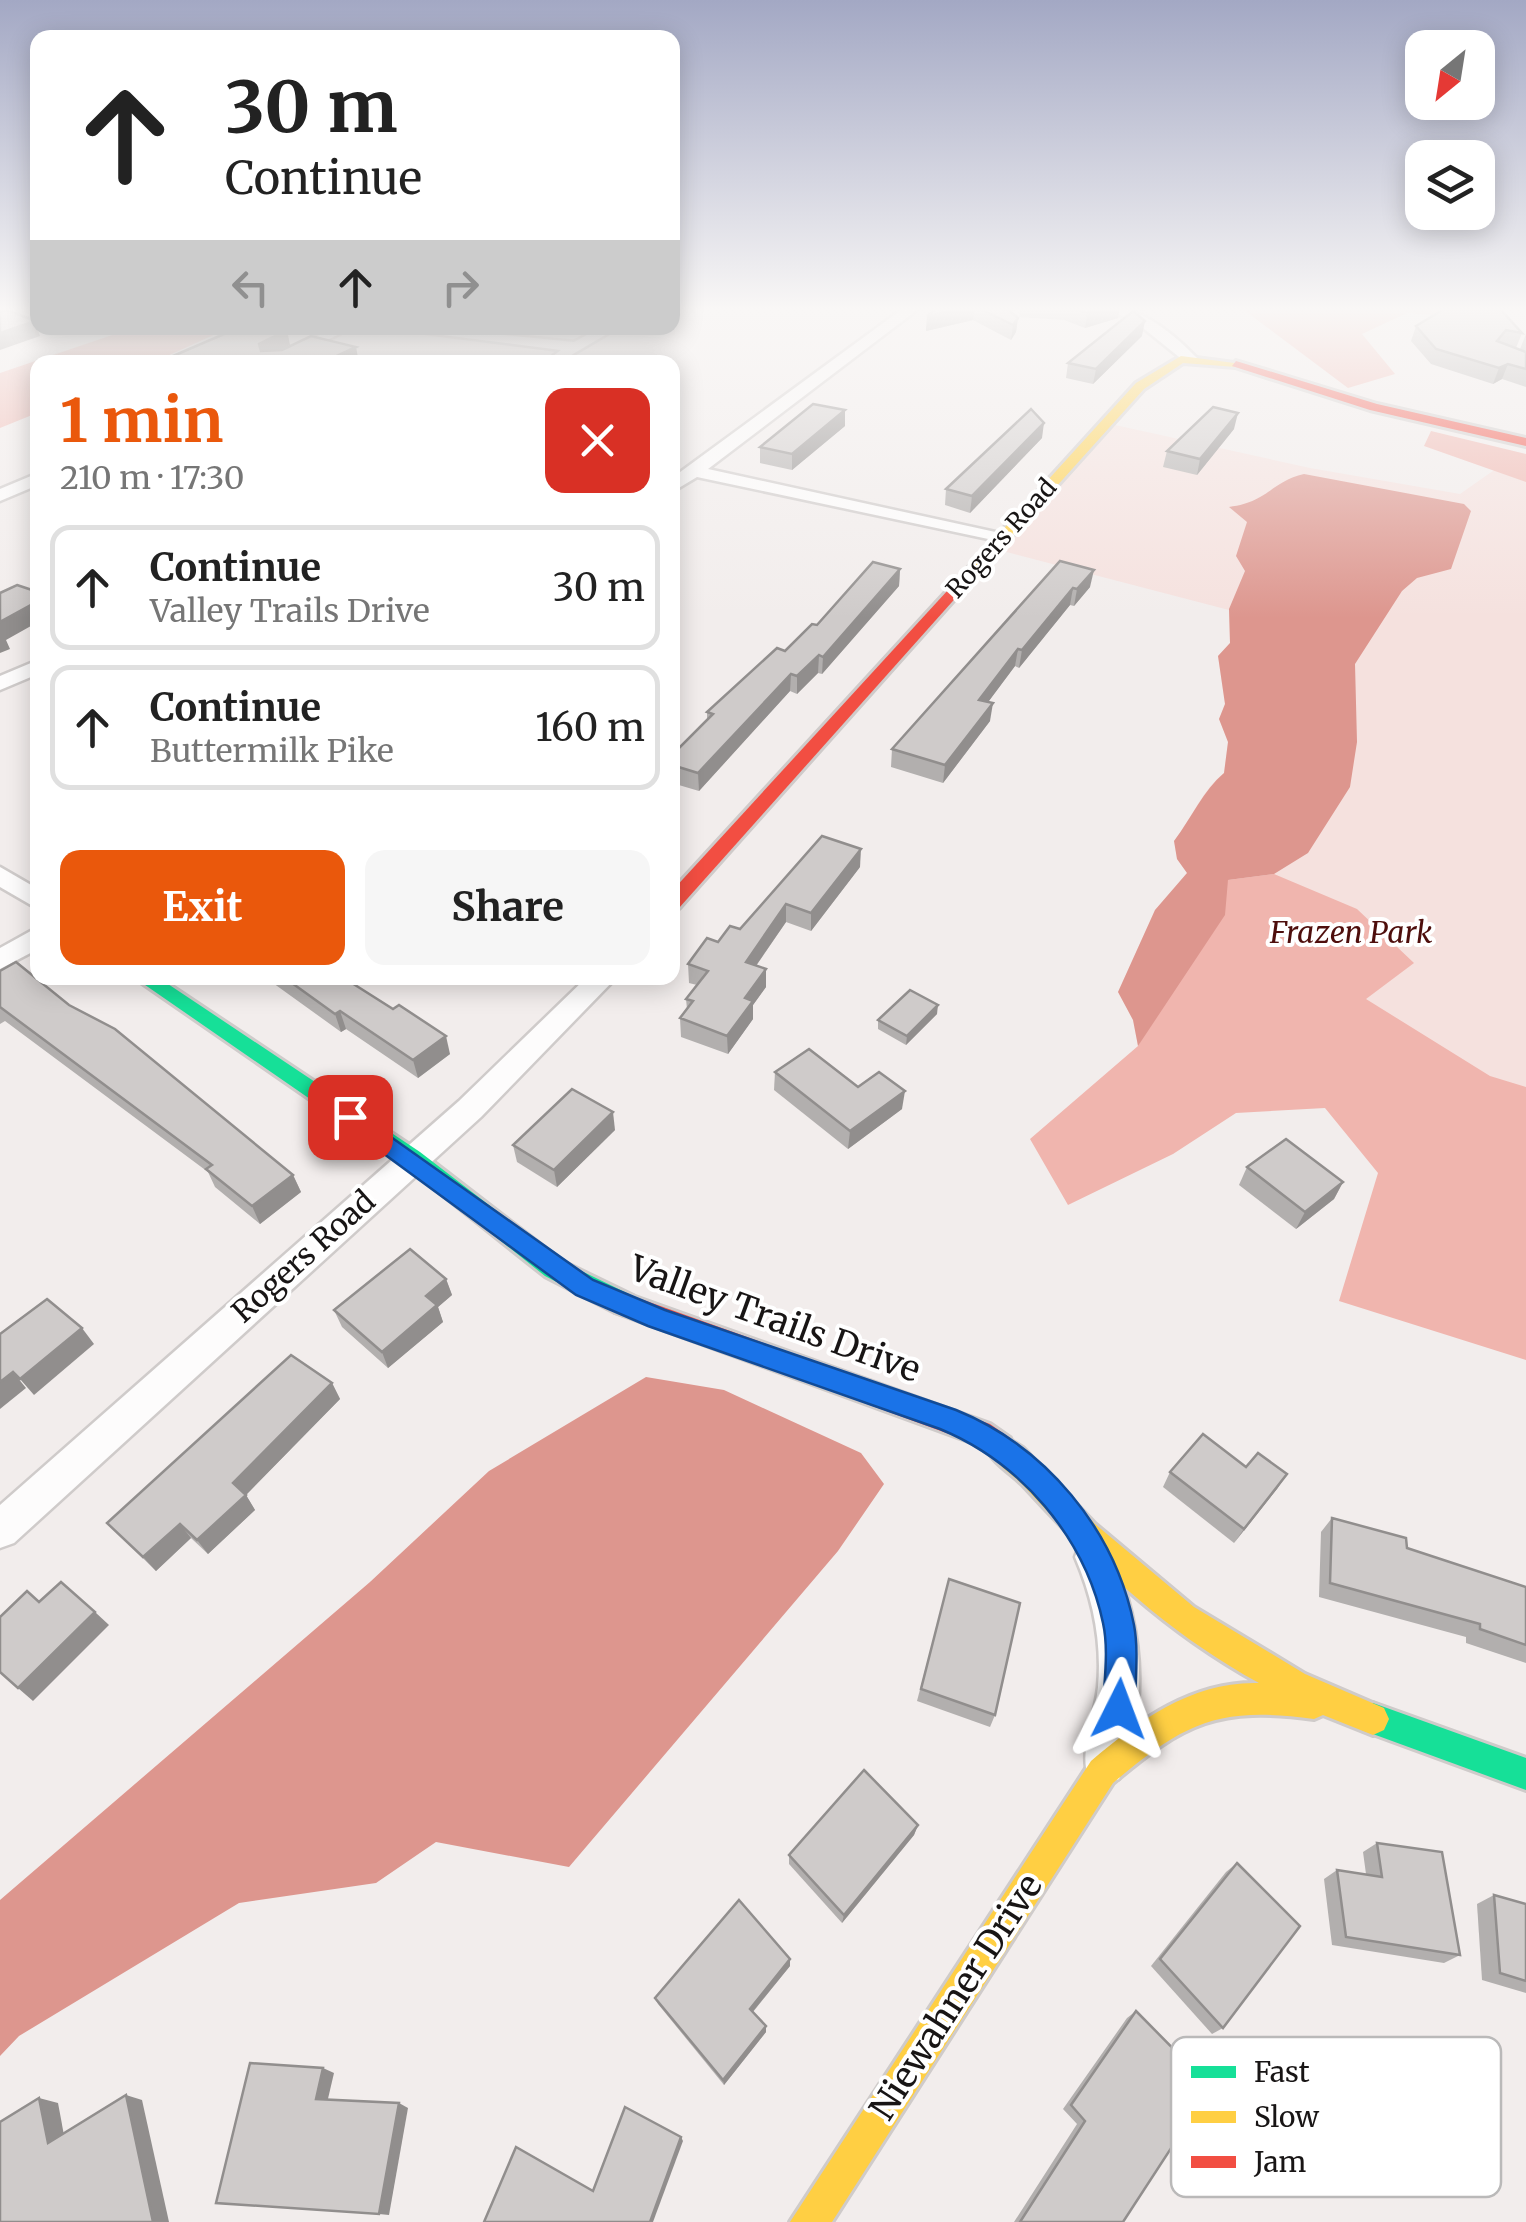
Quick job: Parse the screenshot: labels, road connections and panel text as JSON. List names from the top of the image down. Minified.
{"streets":{"street":["Rogers Road","Valley Trails Drive","Niewahner Drive"]},"crossings":[["Rogers Road","Valley Trails Drive"],["Valley Trails Drive","Niewahner Drive"]],"parks":["Frazen Park"],"legend":["Fast","Slow","Jam"],"north":"bottom left","page":{"turn":["30 m","Continue"],"heading":["1 min","210 m · 17:30"],"list":[{"name":"Continue","note":"Valley Trails Drive","value":"30 m"},{"name":"Continue","note":"Buttermilk Pike","value":"160 m"}],"buttons":["Exit","Share"]}}
